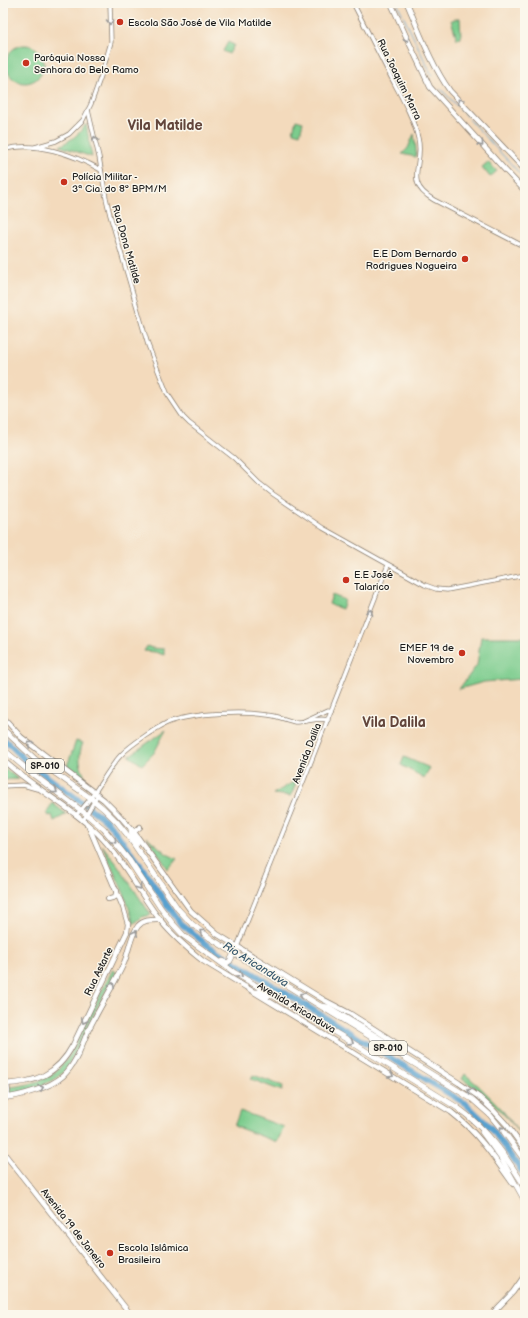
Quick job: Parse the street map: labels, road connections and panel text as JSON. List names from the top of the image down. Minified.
{"streets":{"highway":["SP-010","Avenida Aricanduva"],"main road":["Rua Astarte","Avenida 19 de Janeiro"],"street":["Rua Joaquim Marra","Rua Dona Matilde","Avenida Dalila"]},"crossings":[["Rua Dona Matilde","Avenida Dalila"],["Avenida Dalila","Avenida Aricanduva"],["SP-010","Avenida Aricanduva"],["Rua Astarte","Avenida Aricanduva"]],"one_way":["Avenida Dalila"],"districts":["Vila Matilde","Vila Dalila"],"water":["Rio Aricanduva"],"places":["Escola São José de Vila Matilde","Paróquia Nossa Senhora do Belo Ramo","Polícia Militar - 3ª Cia. do 8º BPM/M","E.E Dom Bernardo Rodrigues Nogueira","E.E José Talarico","EMEF 19 de Novembro","Escola Islâmica Brasileira"]}
